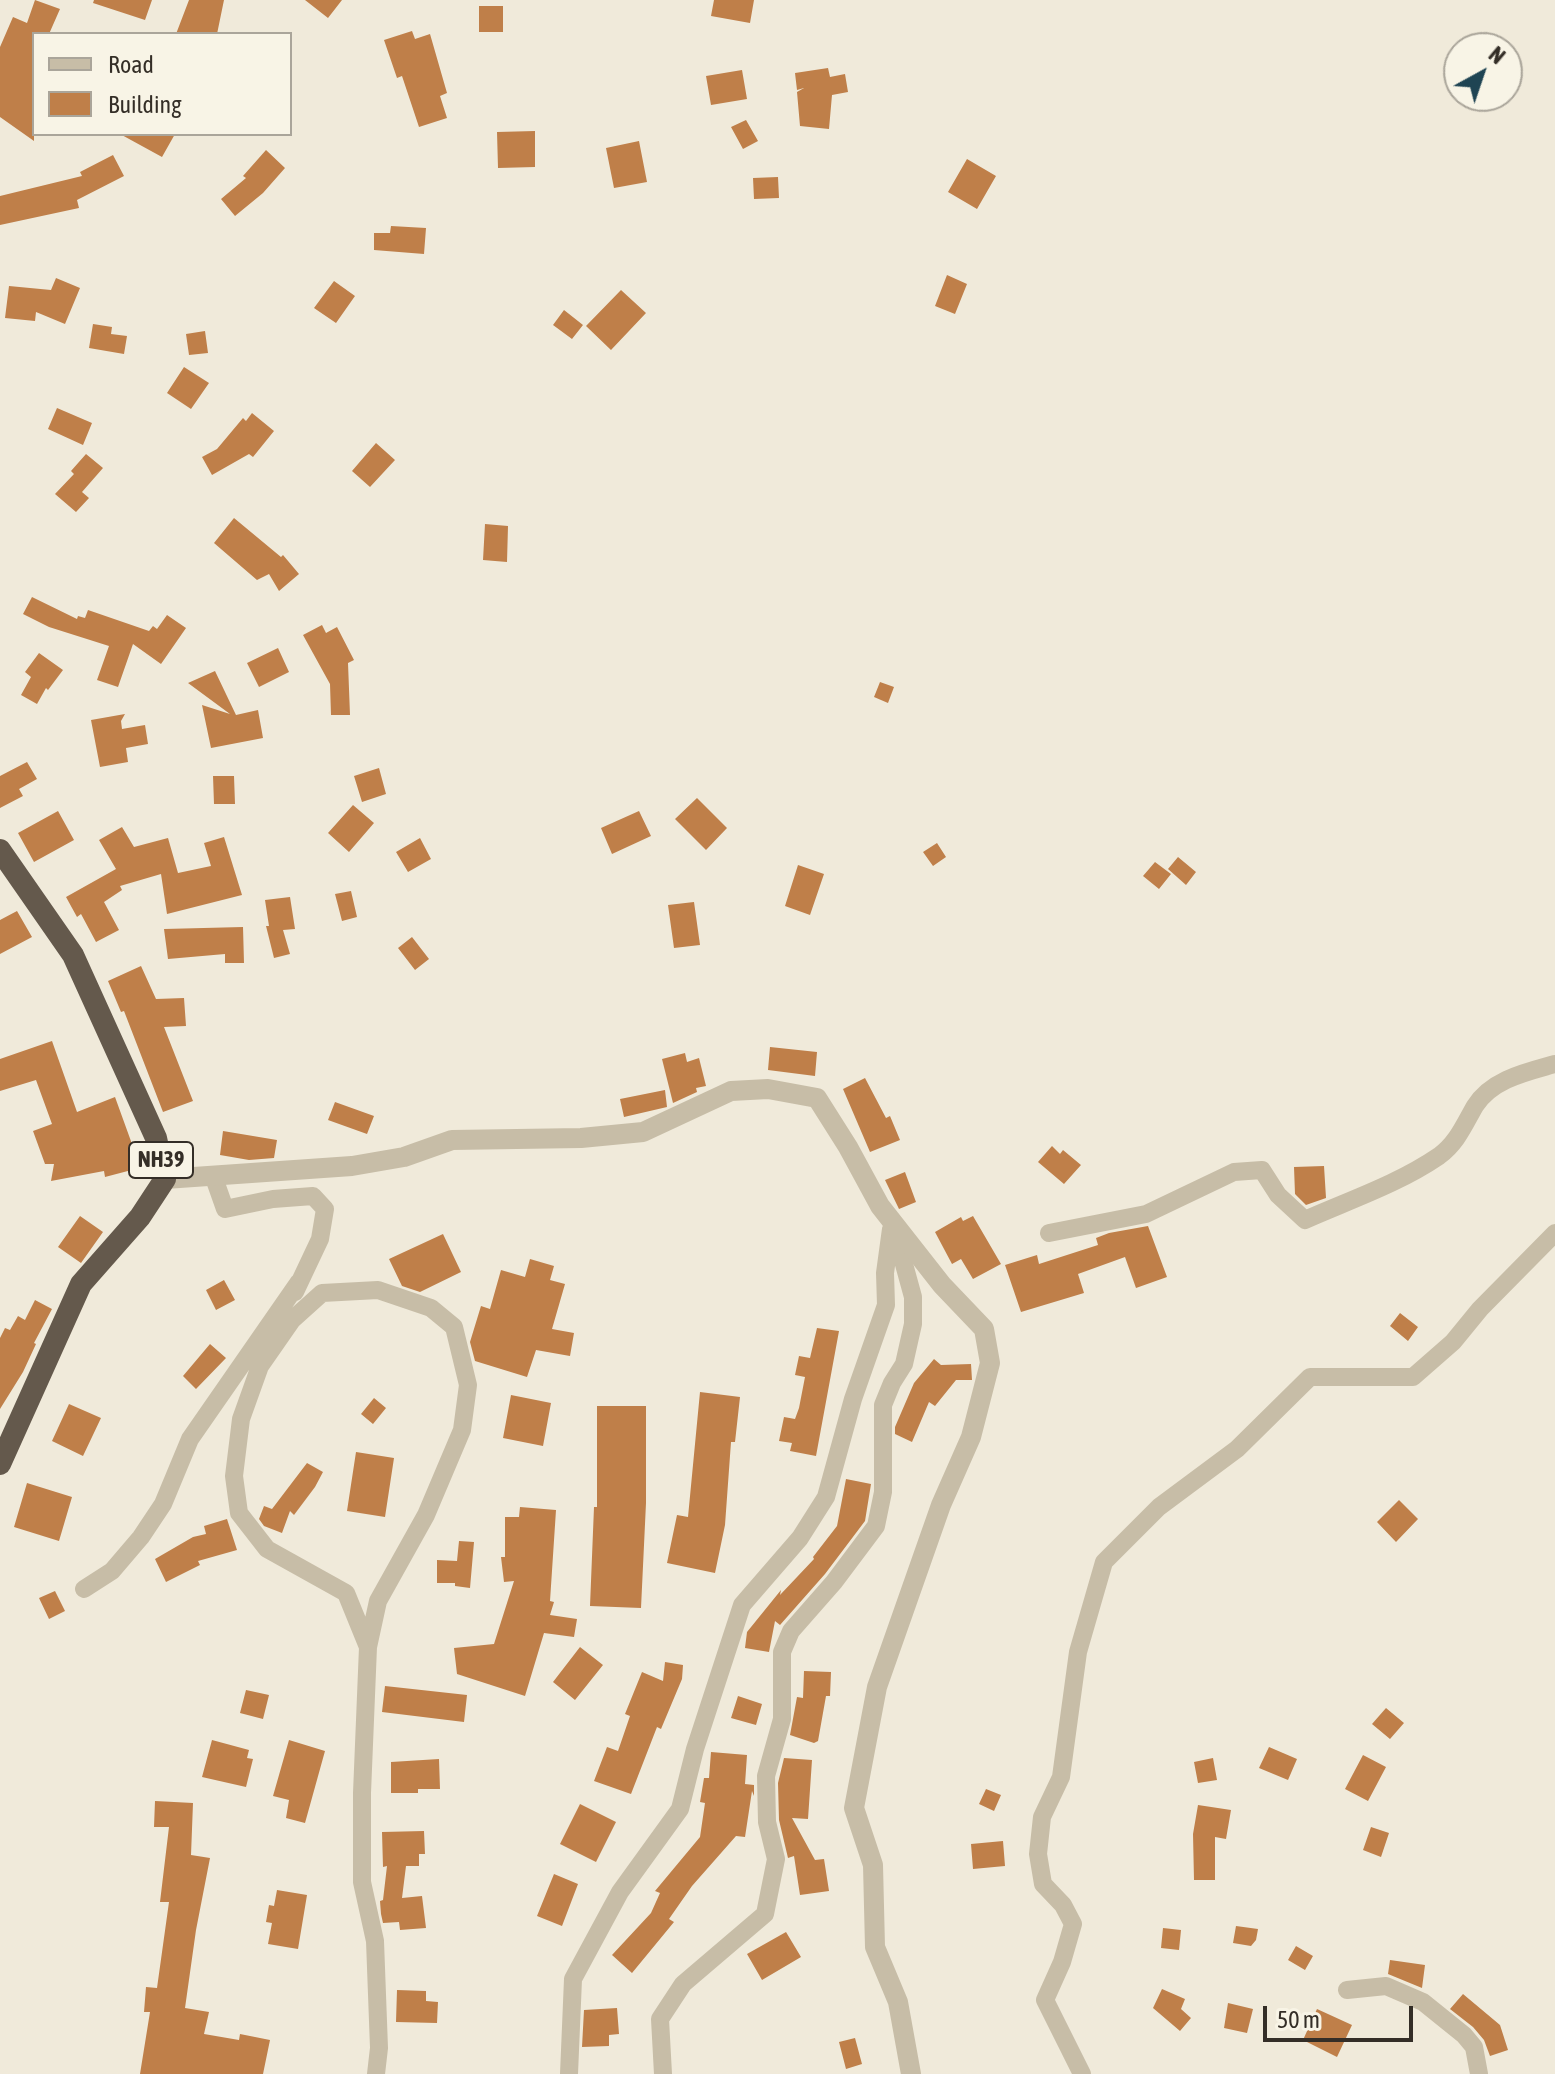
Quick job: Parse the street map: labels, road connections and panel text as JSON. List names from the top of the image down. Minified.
{"streets":{"highway":["NH39"]},"legend":["Road","Building"],"scale_bar":"50 m","north":"top right"}
